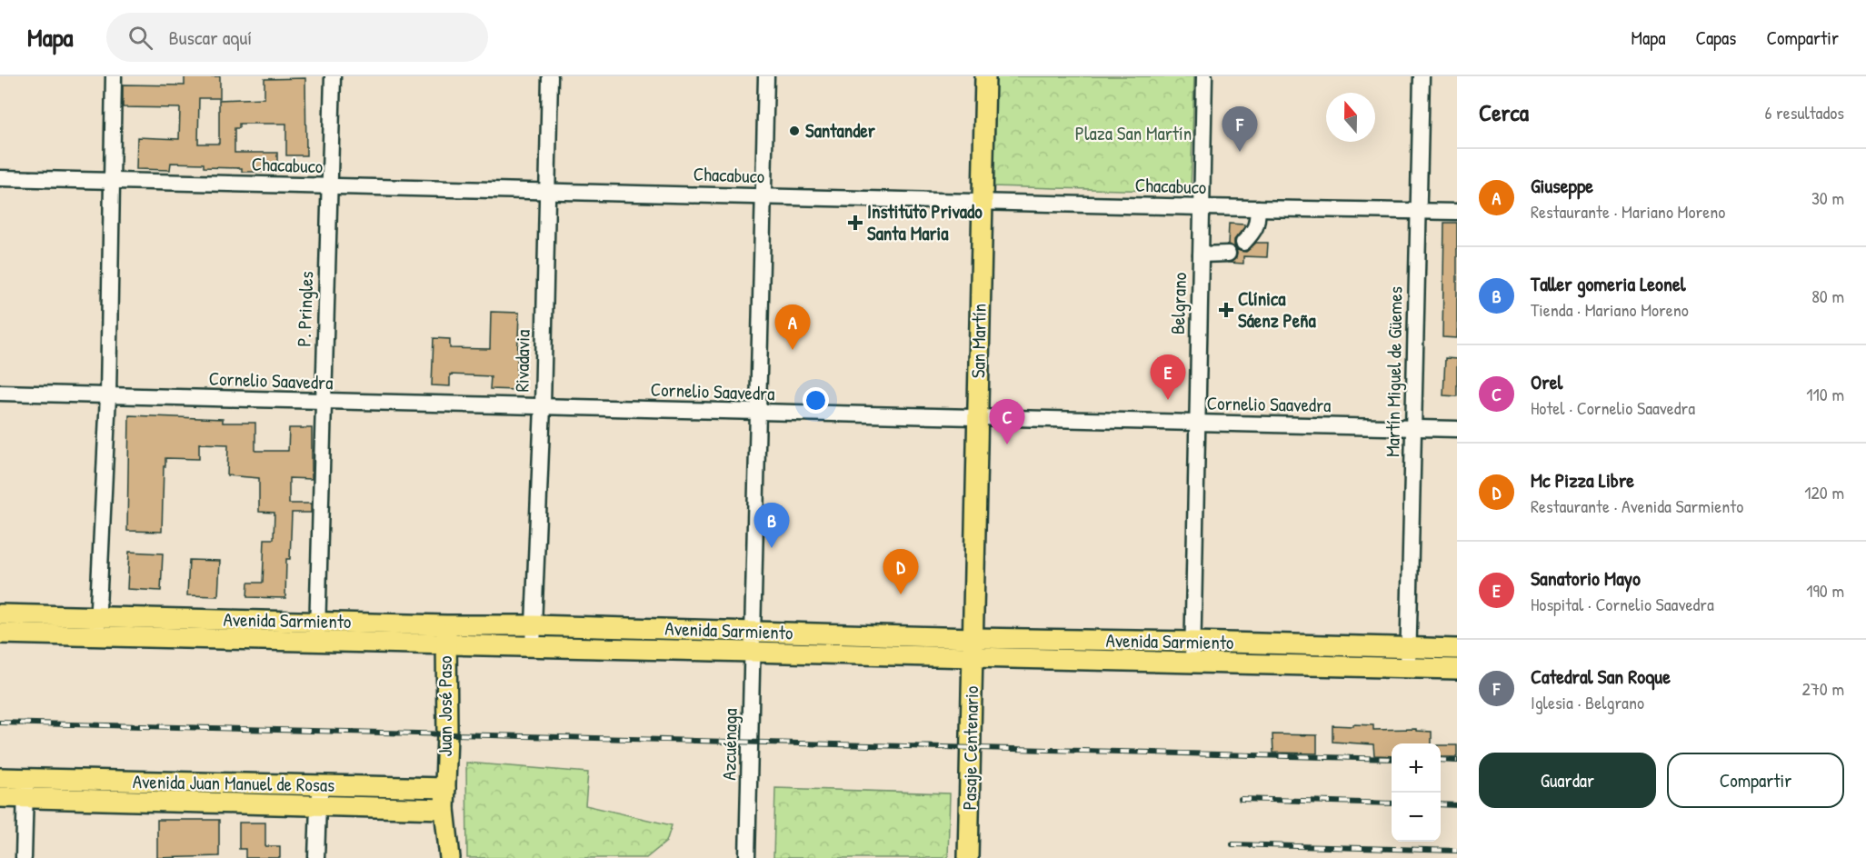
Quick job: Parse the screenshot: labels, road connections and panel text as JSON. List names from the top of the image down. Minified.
{"streets":{"main road":["San Martín","Avenida Sarmiento","Juan José Paso","Pasaje Centenario","Avenida Juan Manuel de Rosas"],"street":["Chacabuco","Belgrano","P. Pringles","Rivadavia","Martín Miguel de Güemes","Cornelio Saavedra","Azcuénaga"]},"crossings":[["Chacabuco","Belgrano"],["Chacabuco","P. Pringles"],["Chacabuco","San Martín"],["Chacabuco","Rivadavia"],["Chacabuco","Martín Miguel de Güemes"],["Chacabuco","Azcuénaga"],["Belgrano","Cornelio Saavedra"],["Belgrano","Avenida Sarmiento"],["P. Pringles","Cornelio Saavedra"],["P. Pringles","Avenida Sarmiento"],["San Martín","Cornelio Saavedra"],["San Martín","Avenida Sarmiento"],["San Martín","Pasaje Centenario"],["Rivadavia","Cornelio Saavedra"],["Rivadavia","Avenida Sarmiento"],["Martín Miguel de Güemes","Cornelio Saavedra"],["Martín Miguel de Güemes","Avenida Sarmiento"],["Cornelio Saavedra","Azcuénaga"],["Avenida Sarmiento","Juan José Paso"],["Avenida Sarmiento","Azcuénaga"],["Avenida Sarmiento","Pasaje Centenario"],["Juan José Paso","Avenida Juan Manuel de Rosas"]],"parks":["Plaza San Martín"],"places":{"other":["Santander"],"health":["Instituto Privado Santa Maria","Clínica Sáenz Peña"]},"north":"top","page":{"header":"Mapa","search":"Buscar aquí","nav":["Mapa","Capas","Compartir"],"heading":["Cerca","6 resultados"],"pins":["F","A","E","C","B","D"],"list":[{"mark":"A","name":"Giuseppe","note":"Restaurante · Mariano Moreno","value":"30 m"},{"mark":"B","name":"Taller gomeria Leonel","note":"Tienda · Mariano Moreno","value":"80 m"},{"mark":"C","name":"Orel","note":"Hotel · Cornelio Saavedra","value":"110 m"},{"mark":"D","name":"Mc Pizza Libre","note":"Restaurante · Avenida Sarmiento","value":"120 m"},{"mark":"E","name":"Sanatorio Mayo","note":"Hospital · Cornelio Saavedra","value":"190 m"},{"mark":"F","name":"Catedral San Roque","note":"Iglesia · Belgrano","value":"270 m"}],"buttons":["Guardar","Compartir"],"map_buttons":["+","−"]}}
